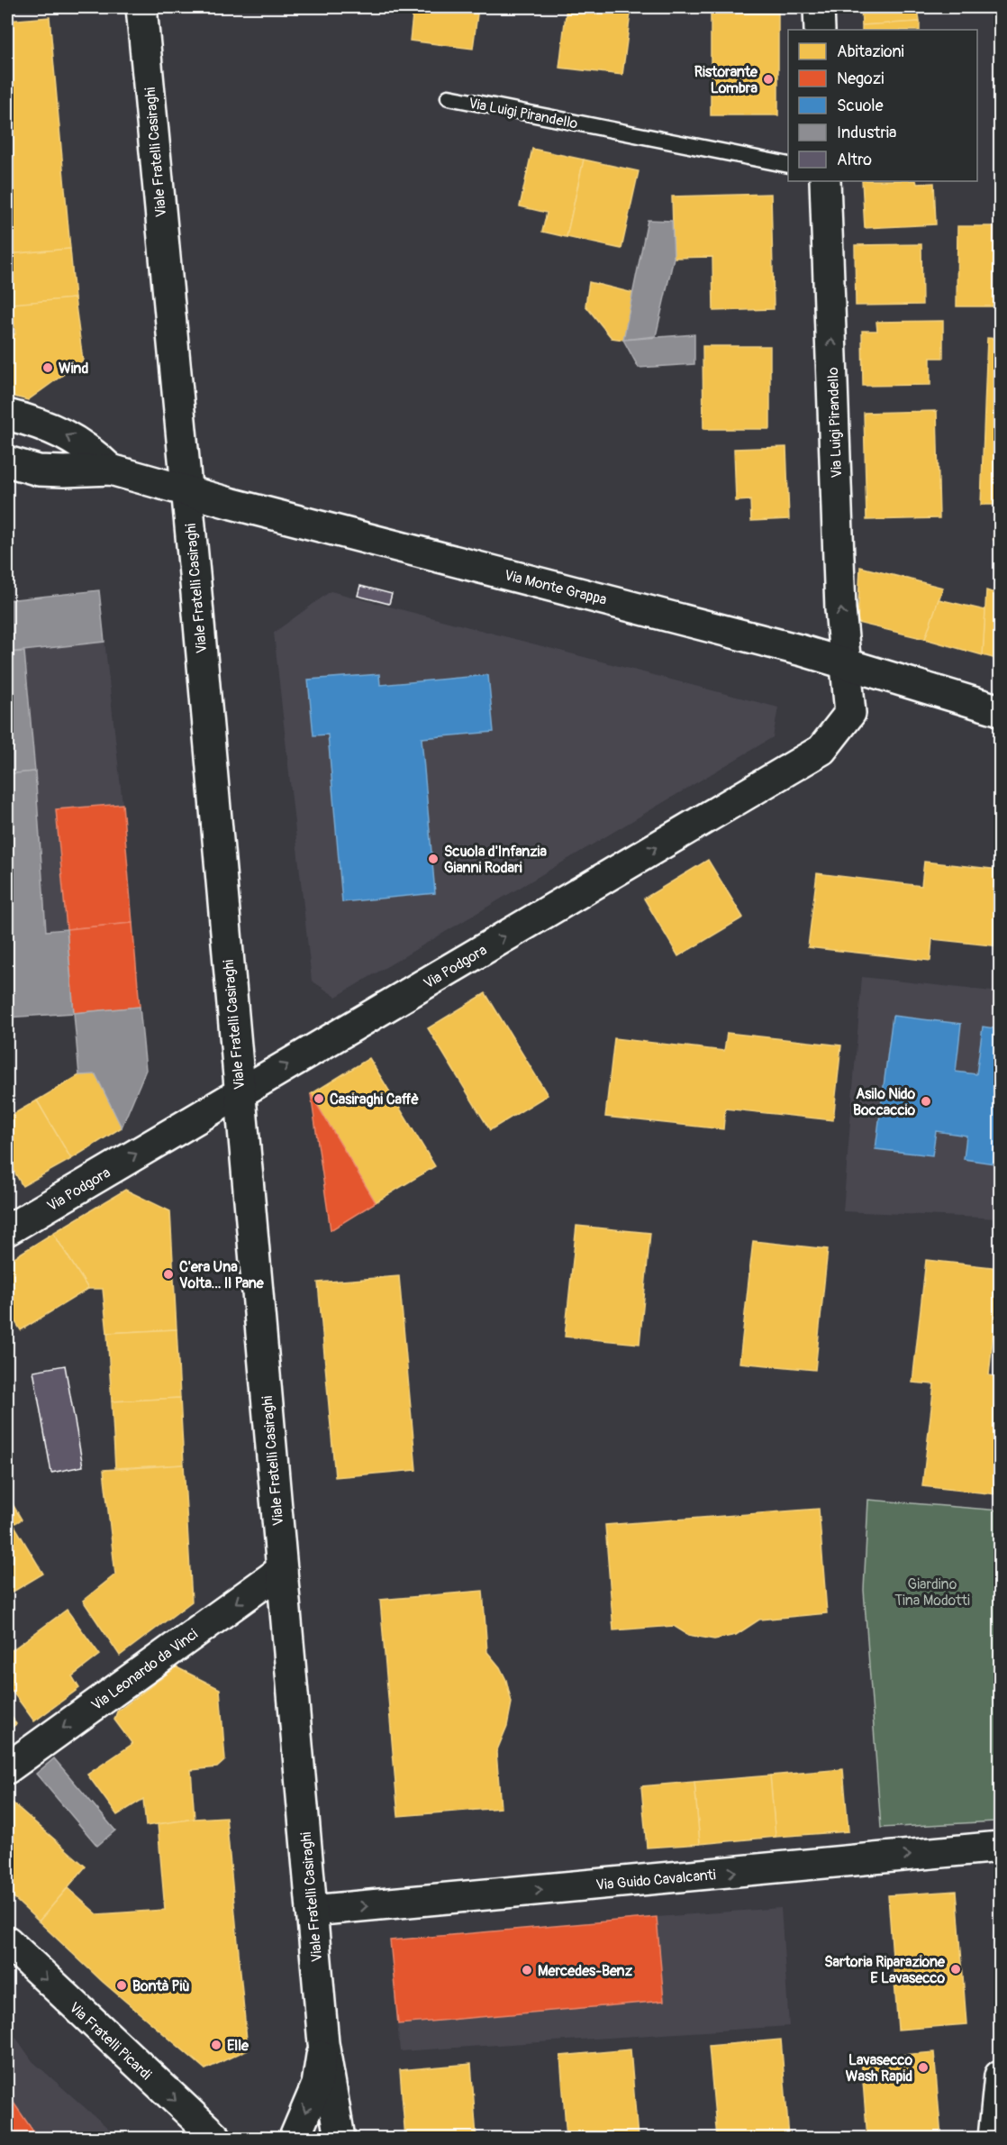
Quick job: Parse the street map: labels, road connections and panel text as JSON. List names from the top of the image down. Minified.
{"streets":{"street":["Via Luigi Pirandello","Viale Fratelli Casiraghi","Via Monte Grappa","Via Podgora","Via Leonardo da Vinci","Via Guido Cavalcanti","Via Fratelli Picardi"]},"crossings":[["Via Luigi Pirandello","Via Monte Grappa"],["Via Luigi Pirandello","Via Podgora"],["Viale Fratelli Casiraghi","Via Monte Grappa"],["Viale Fratelli Casiraghi","Via Podgora"],["Viale Fratelli Casiraghi","Via Leonardo da Vinci"],["Viale Fratelli Casiraghi","Via Guido Cavalcanti"],["Via Monte Grappa","Via Podgora"]],"one_way":["Via Luigi Pirandello","Via Podgora","Via Leonardo da Vinci","Via Guido Cavalcanti","Via Fratelli Picardi"],"parks":["Giardino Tina Modotti"],"places":["Ristorante Lombra","Wind","Scuola d'Infanzia Gianni Rodari","Casiraghi Caffè","Asilo Nido Boccaccio","C'era Una Volta... Il Pane","Sartoria Riparazione E Lavasecco","Mercedes-Benz","Bontà Più","Elle","Lavasecco Wash Rapid"],"legend":["Abitazioni","Negozi","Scuole","Industria","Altro"]}
